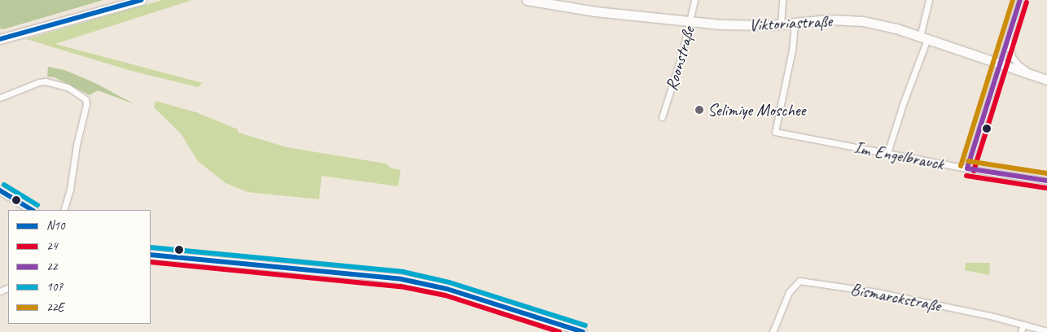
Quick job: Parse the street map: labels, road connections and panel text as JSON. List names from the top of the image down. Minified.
{"streets":{"main road":["Viktoriastraße"],"street":["Roonstraße","Im Engelbrauck","Bismarckstraße"]},"crossings":[["Viktoriastraße","Roonstraße"],["Viktoriastraße","Im Engelbrauck"]],"places":["Selimiye Moschee"],"lines":["transit line N10","transit line 22","transit line 22E","transit line 24","transit line 107"],"legend":["N10","24","22","107","22E"]}
